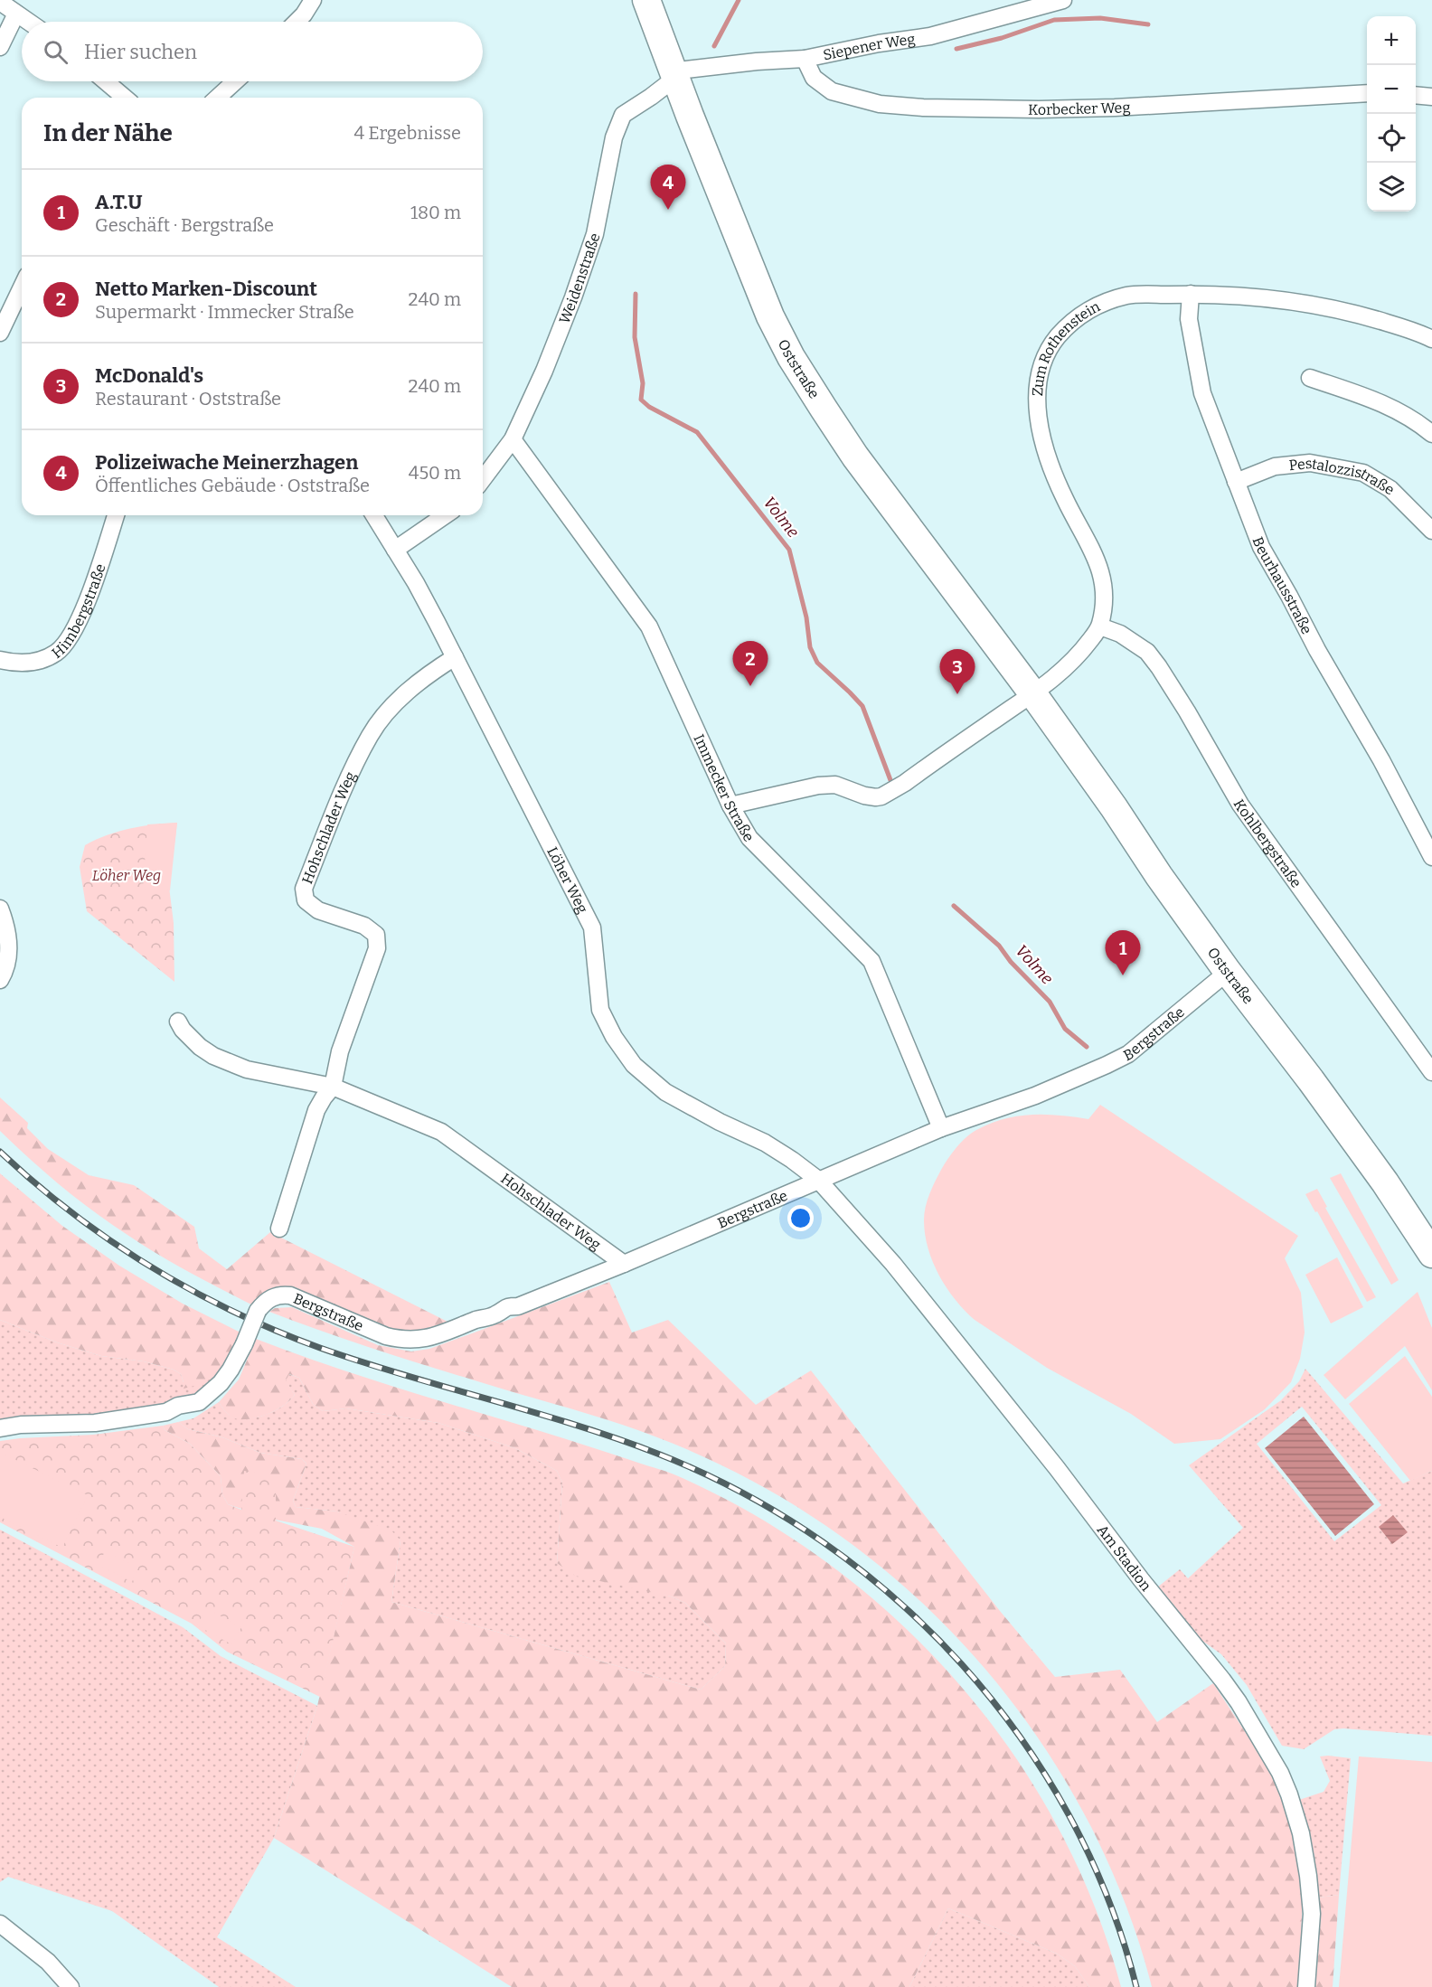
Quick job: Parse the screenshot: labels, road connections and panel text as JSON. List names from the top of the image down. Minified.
{"streets":{"main road":["Oststraße"],"street":["Siepener Weg","Korbecker Weg","Weidenstraße","Zum Rothenstein","Pestalozzistraße","Beurhausstraße","Himbergstraße","Immecker Straße","Hohschlader Weg","Kohlbergstraße","Löher Weg","Bergstraße","Am Stadion"]},"crossings":[["Siepener Weg","Korbecker Weg"],["Siepener Weg","Weidenstraße"],["Siepener Weg","Oststraße"],["Weidenstraße","Oststraße"],["Weidenstraße","Immecker Straße"],["Zum Rothenstein","Oststraße"],["Zum Rothenstein","Beurhausstraße"],["Zum Rothenstein","Kohlbergstraße"],["Oststraße","Bergstraße"],["Pestalozzistraße","Beurhausstraße"],["Immecker Straße","Bergstraße"],["Hohschlader Weg","Löher Weg"],["Hohschlader Weg","Bergstraße"],["Löher Weg","Bergstraße"],["Löher Weg","Am Stadion"],["Bergstraße","Am Stadion"]],"water":["Volme"],"parks":["Löher Weg"],"page":{"map_buttons":["+","−"],"search":"Hier suchen","heading":["In der Nähe","4 Ergebnisse"],"pins":["4","2","3","1"],"list":[{"mark":"1","name":"A.T.U","note":"Geschäft · Bergstraße","value":"180 m"},{"mark":"2","name":"Netto Marken-Discount","note":"Supermarkt · Immecker Straße","value":"240 m"},{"mark":"3","name":"McDonald's","note":"Restaurant · Oststraße","value":"240 m"},{"mark":"4","name":"Polizeiwache Meinerzhagen","note":"Öffentliches Gebäude · Oststraße","value":"450 m"}]}}
